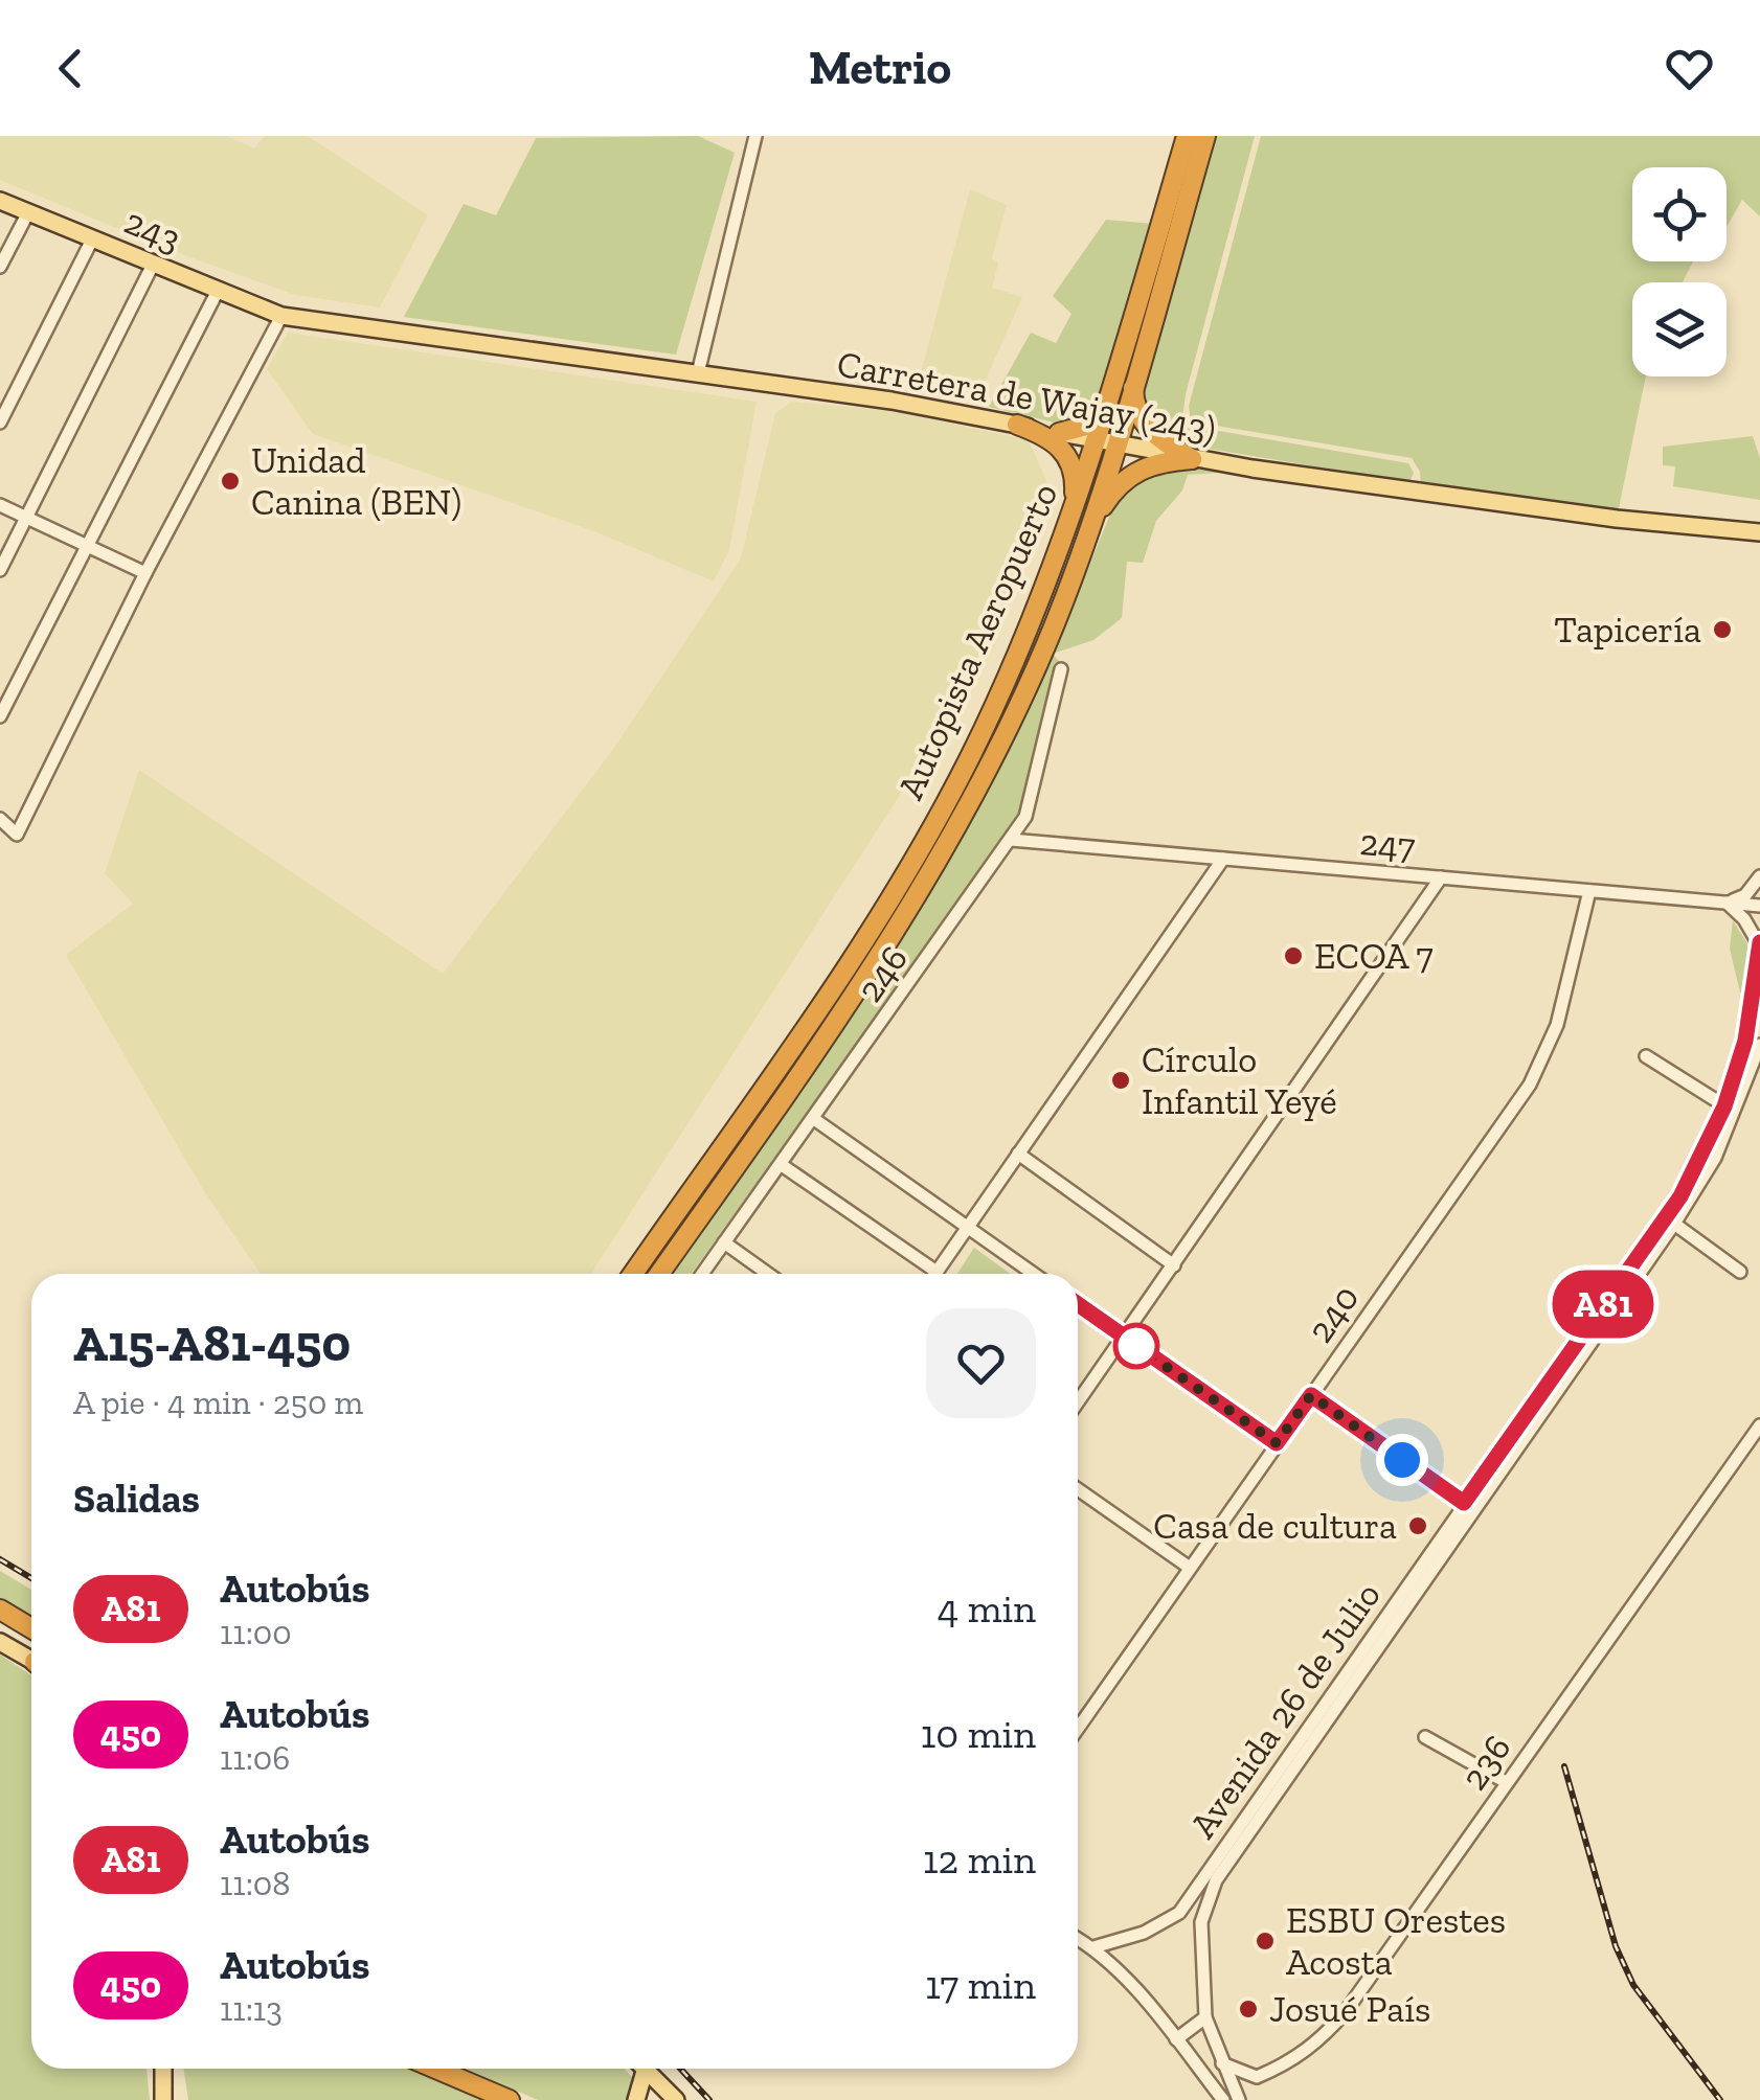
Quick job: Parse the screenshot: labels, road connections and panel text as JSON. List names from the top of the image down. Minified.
{"streets":{"highway":["Autopista Aeropuerto"],"main road":["243","Carretera de Wajay (243)"],"street":["247","246","240","Avenida 26 de Julio","236"]},"crossings":[["243","Carretera de Wajay (243)"],["Carretera de Wajay (243)","Autopista Aeropuerto"],["247","246"],["247","240"],["Avenida 26 de Julio","236"]],"places":["Unidad Canina (BEN)","Tapicería","ECOA 7","Círculo Infantil Yeyé","Casa de cultura","ESBU Orestes Acosta","Josué País"],"lines":["bus line A81"],"page":{"header":"Metrio","on_map":"A81","heading":[["A15-A81-450","A pie · 4 min · 250 m"],"Salidas"],"list":[{"mark":"A81","name":"Autobús","note":"11:00","value":"4 min"},{"mark":"450","name":"Autobús","note":"11:06","value":"10 min"},{"mark":"A81","name":"Autobús","note":"11:08","value":"12 min"},{"mark":"450","name":"Autobús","note":"11:13","value":"17 min"}]}}
